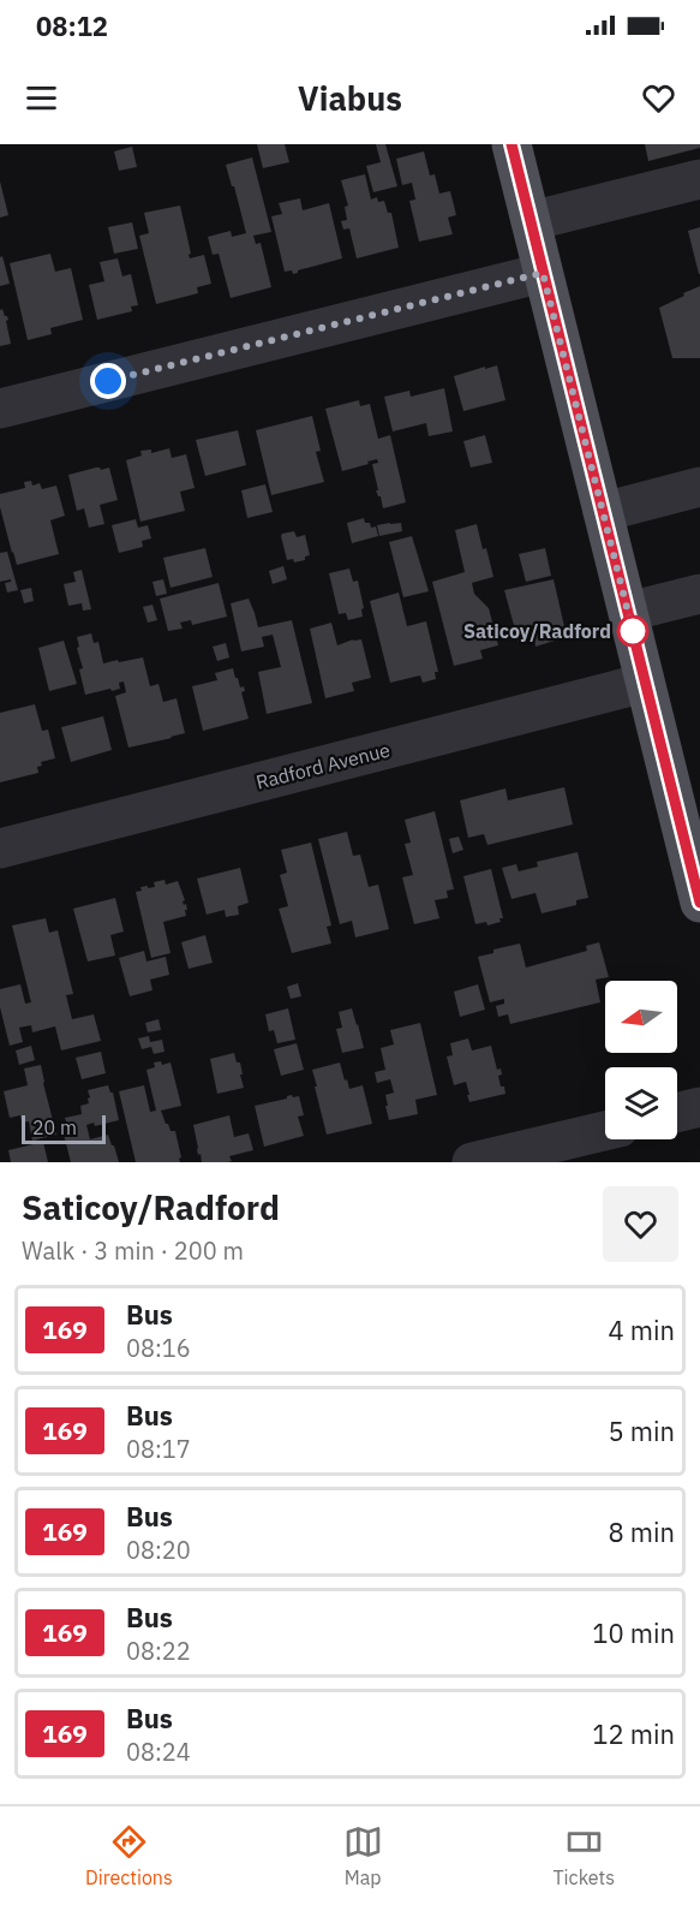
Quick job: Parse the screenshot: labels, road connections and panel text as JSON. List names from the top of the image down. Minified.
{"streets":{"street":["Radford Avenue"]},"places":["Saticoy/Radford"],"lines":["bus line 169"],"scale_bar":"20 m","north":"left","page":{"status":"08:12","header":"Viabus","scale":"20 m","heading":["Saticoy/Radford","Walk · 3 min · 200 m"],"list":[{"mark":"169","name":"Bus","note":"08:16","value":"4 min"},{"mark":"169","name":"Bus","note":"08:17","value":"5 min"},{"mark":"169","name":"Bus","note":"08:20","value":"8 min"},{"mark":"169","name":"Bus","note":"08:22","value":"10 min"},{"mark":"169","name":"Bus","note":"08:24","value":"12 min"}],"tabs":["Directions","Map","Tickets"]}}
